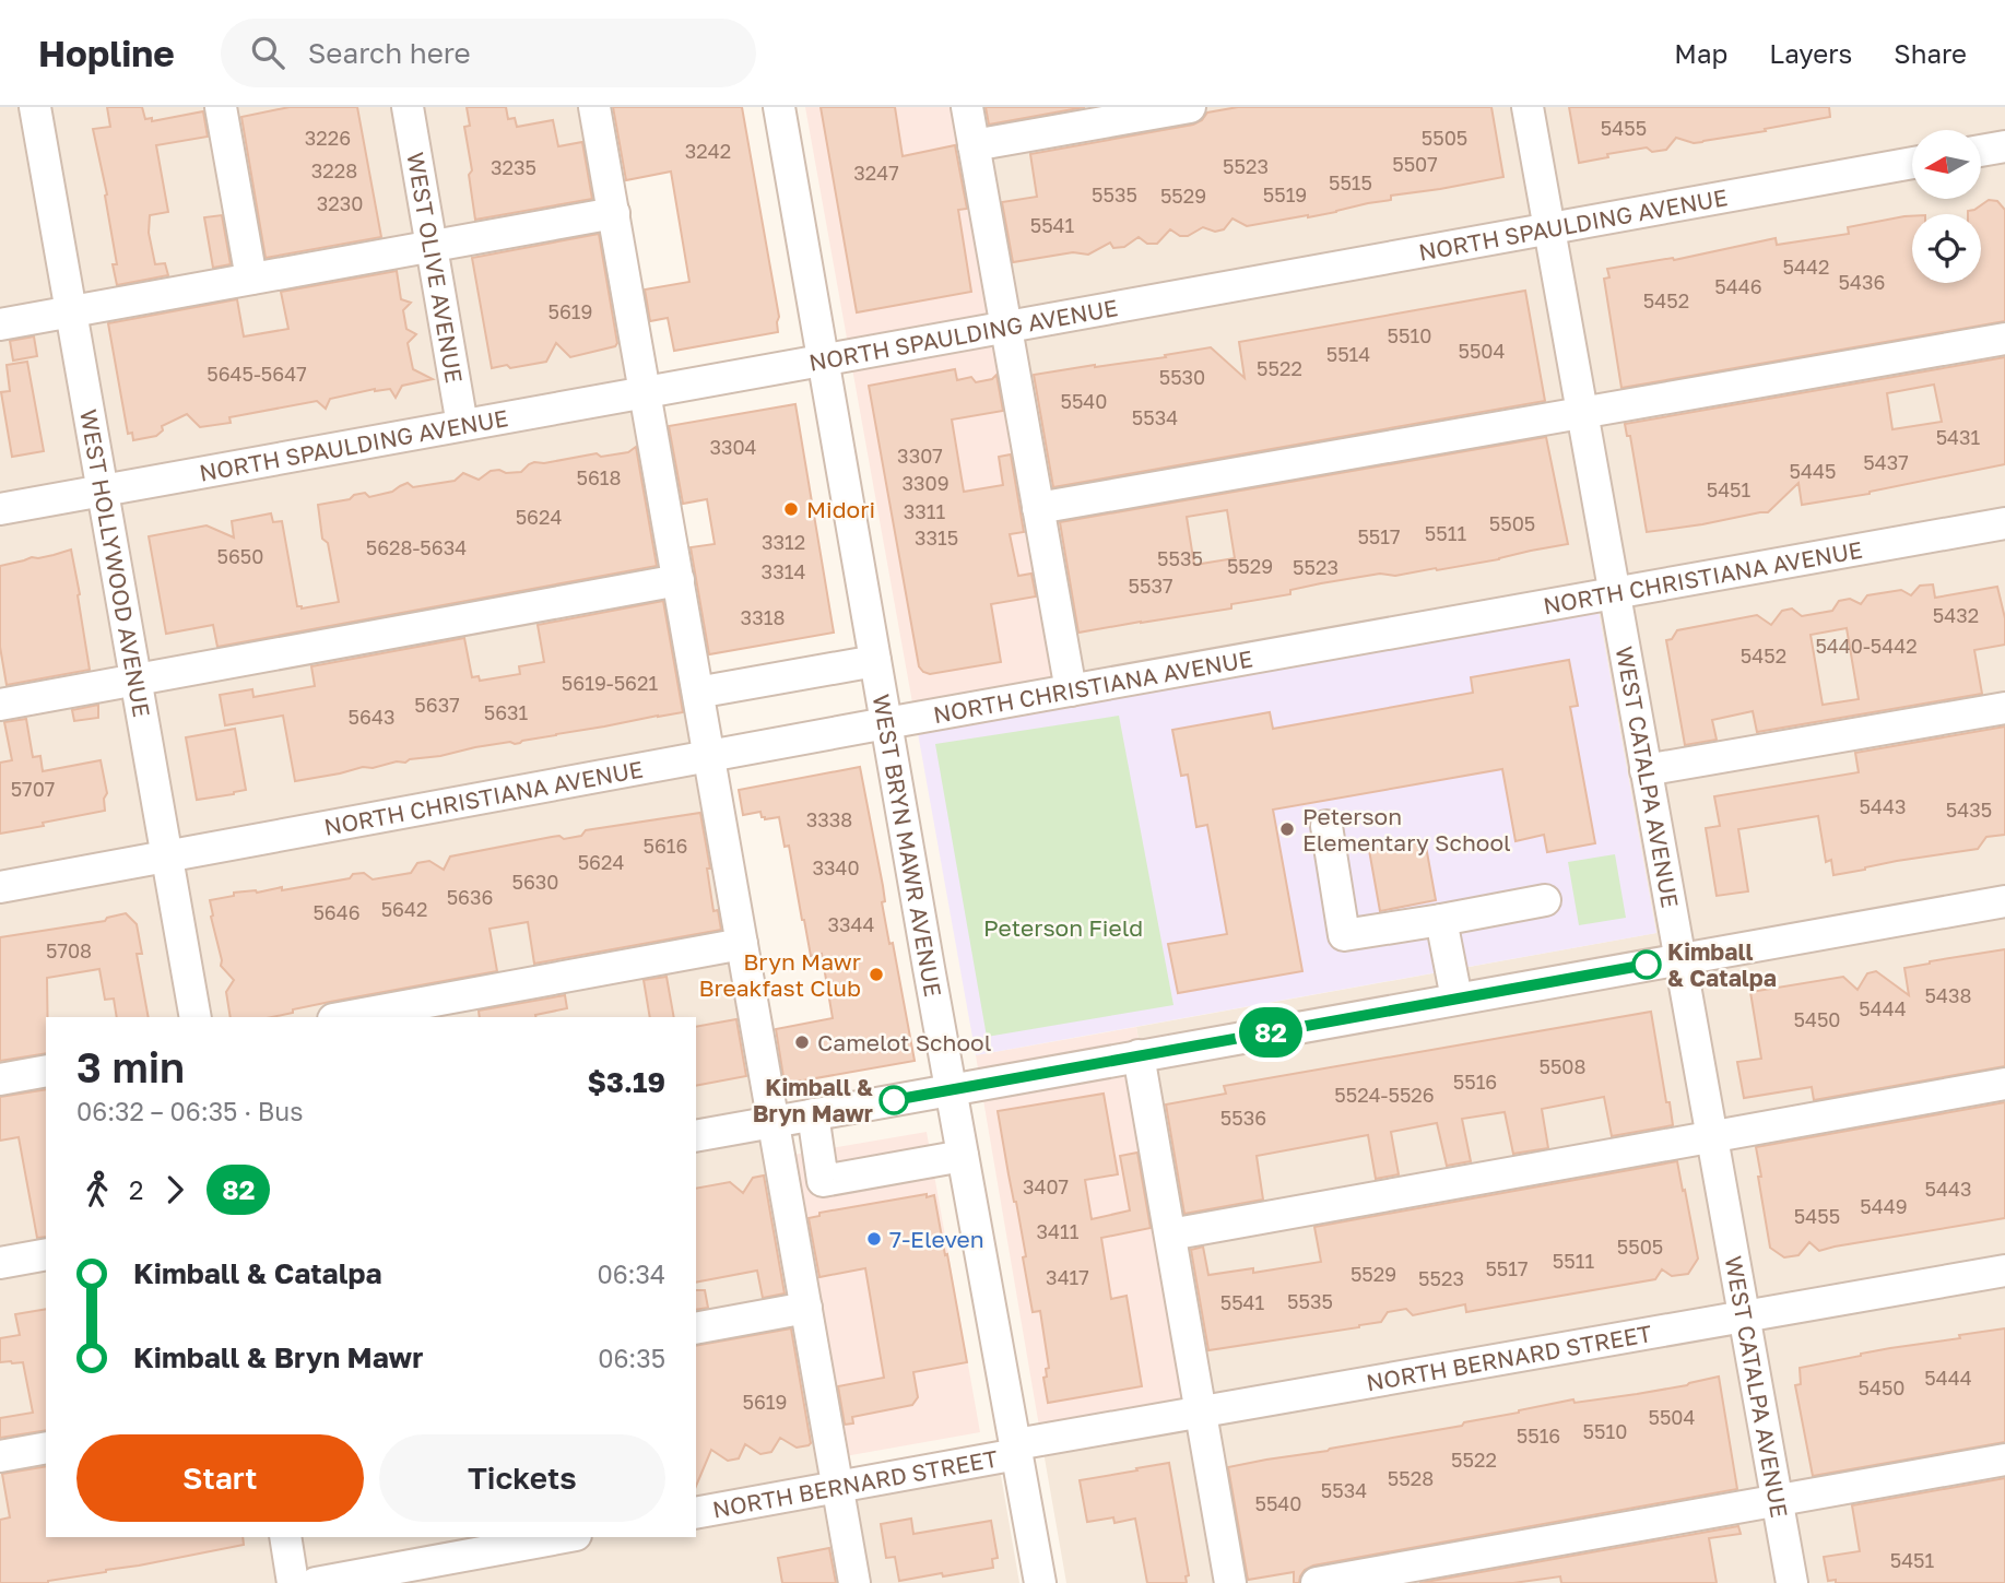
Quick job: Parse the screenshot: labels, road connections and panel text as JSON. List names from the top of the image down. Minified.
{"streets":{"street":["NORTH SPAULDING AVENUE","WEST OLIVE AVENUE","WEST HOLLYWOOD AVENUE","NORTH CHRISTIANA AVENUE","WEST CATALPA AVENUE","WEST BRYN MAWR AVENUE","NORTH BERNARD STREET"]},"crossings":[["NORTH SPAULDING AVENUE","WEST OLIVE AVENUE"],["NORTH SPAULDING AVENUE","WEST HOLLYWOOD AVENUE"],["NORTH SPAULDING AVENUE","WEST CATALPA AVENUE"],["NORTH SPAULDING AVENUE","WEST BRYN MAWR AVENUE"],["WEST HOLLYWOOD AVENUE","NORTH CHRISTIANA AVENUE"],["NORTH CHRISTIANA AVENUE","WEST CATALPA AVENUE"],["NORTH CHRISTIANA AVENUE","WEST BRYN MAWR AVENUE"],["WEST CATALPA AVENUE","NORTH BERNARD STREET"],["WEST BRYN MAWR AVENUE","NORTH BERNARD STREET"]],"parks":["Peterson Field"],"places":["Midori","Peterson Elementary School","Kimball & Catalpa","Bryn Mawr Breakfast Club","Camelot School","Kimball & Bryn Mawr","7-Eleven"],"lines":["bus line 82"],"house_numbers":["5455","3226","5505","3242","5507","5523","3235","3228","3247","5515","5535","5519","5529","3230","5541","5442","5436","5446","5452","5619","5510","5504","5514","5522","5645-5647","5530","5540","5534","5431","3304","3307","5437","5445","5618","3309","5451","3311","5624","5505","5511","5517","3315","3312","5628-5634","5650","5535","5529","5523","3314","5537","5432","3318","5440-5442","5452","5619-5621","5637","5631","5643","5707","5443","5435","3338","5616","5624","3340","5630","5636","5642","5646","3344","5708","5438","5444","5450","5508","5516","5524-5526","5536","3407","5443","5449","5455","3411","5505","5511","5517","5529","3417","5523","5535","5541","5444","5450","5619","5504","5510","5516","5522","5528","5534","5540","5451"],"north":"left","page":{"header":"Hopline","search":"Search here","nav":["Map","Layers","Share"],"on_map":"82","heading":["3 min","06:32 – 06:35 · Bus","$3.19"],"legs":["2","82"],"list":[{"name":"Kimball & Catalpa","value":"06:34"},{"name":"Kimball & Bryn Mawr","value":"06:35"}],"buttons":["Start","Tickets"]}}
